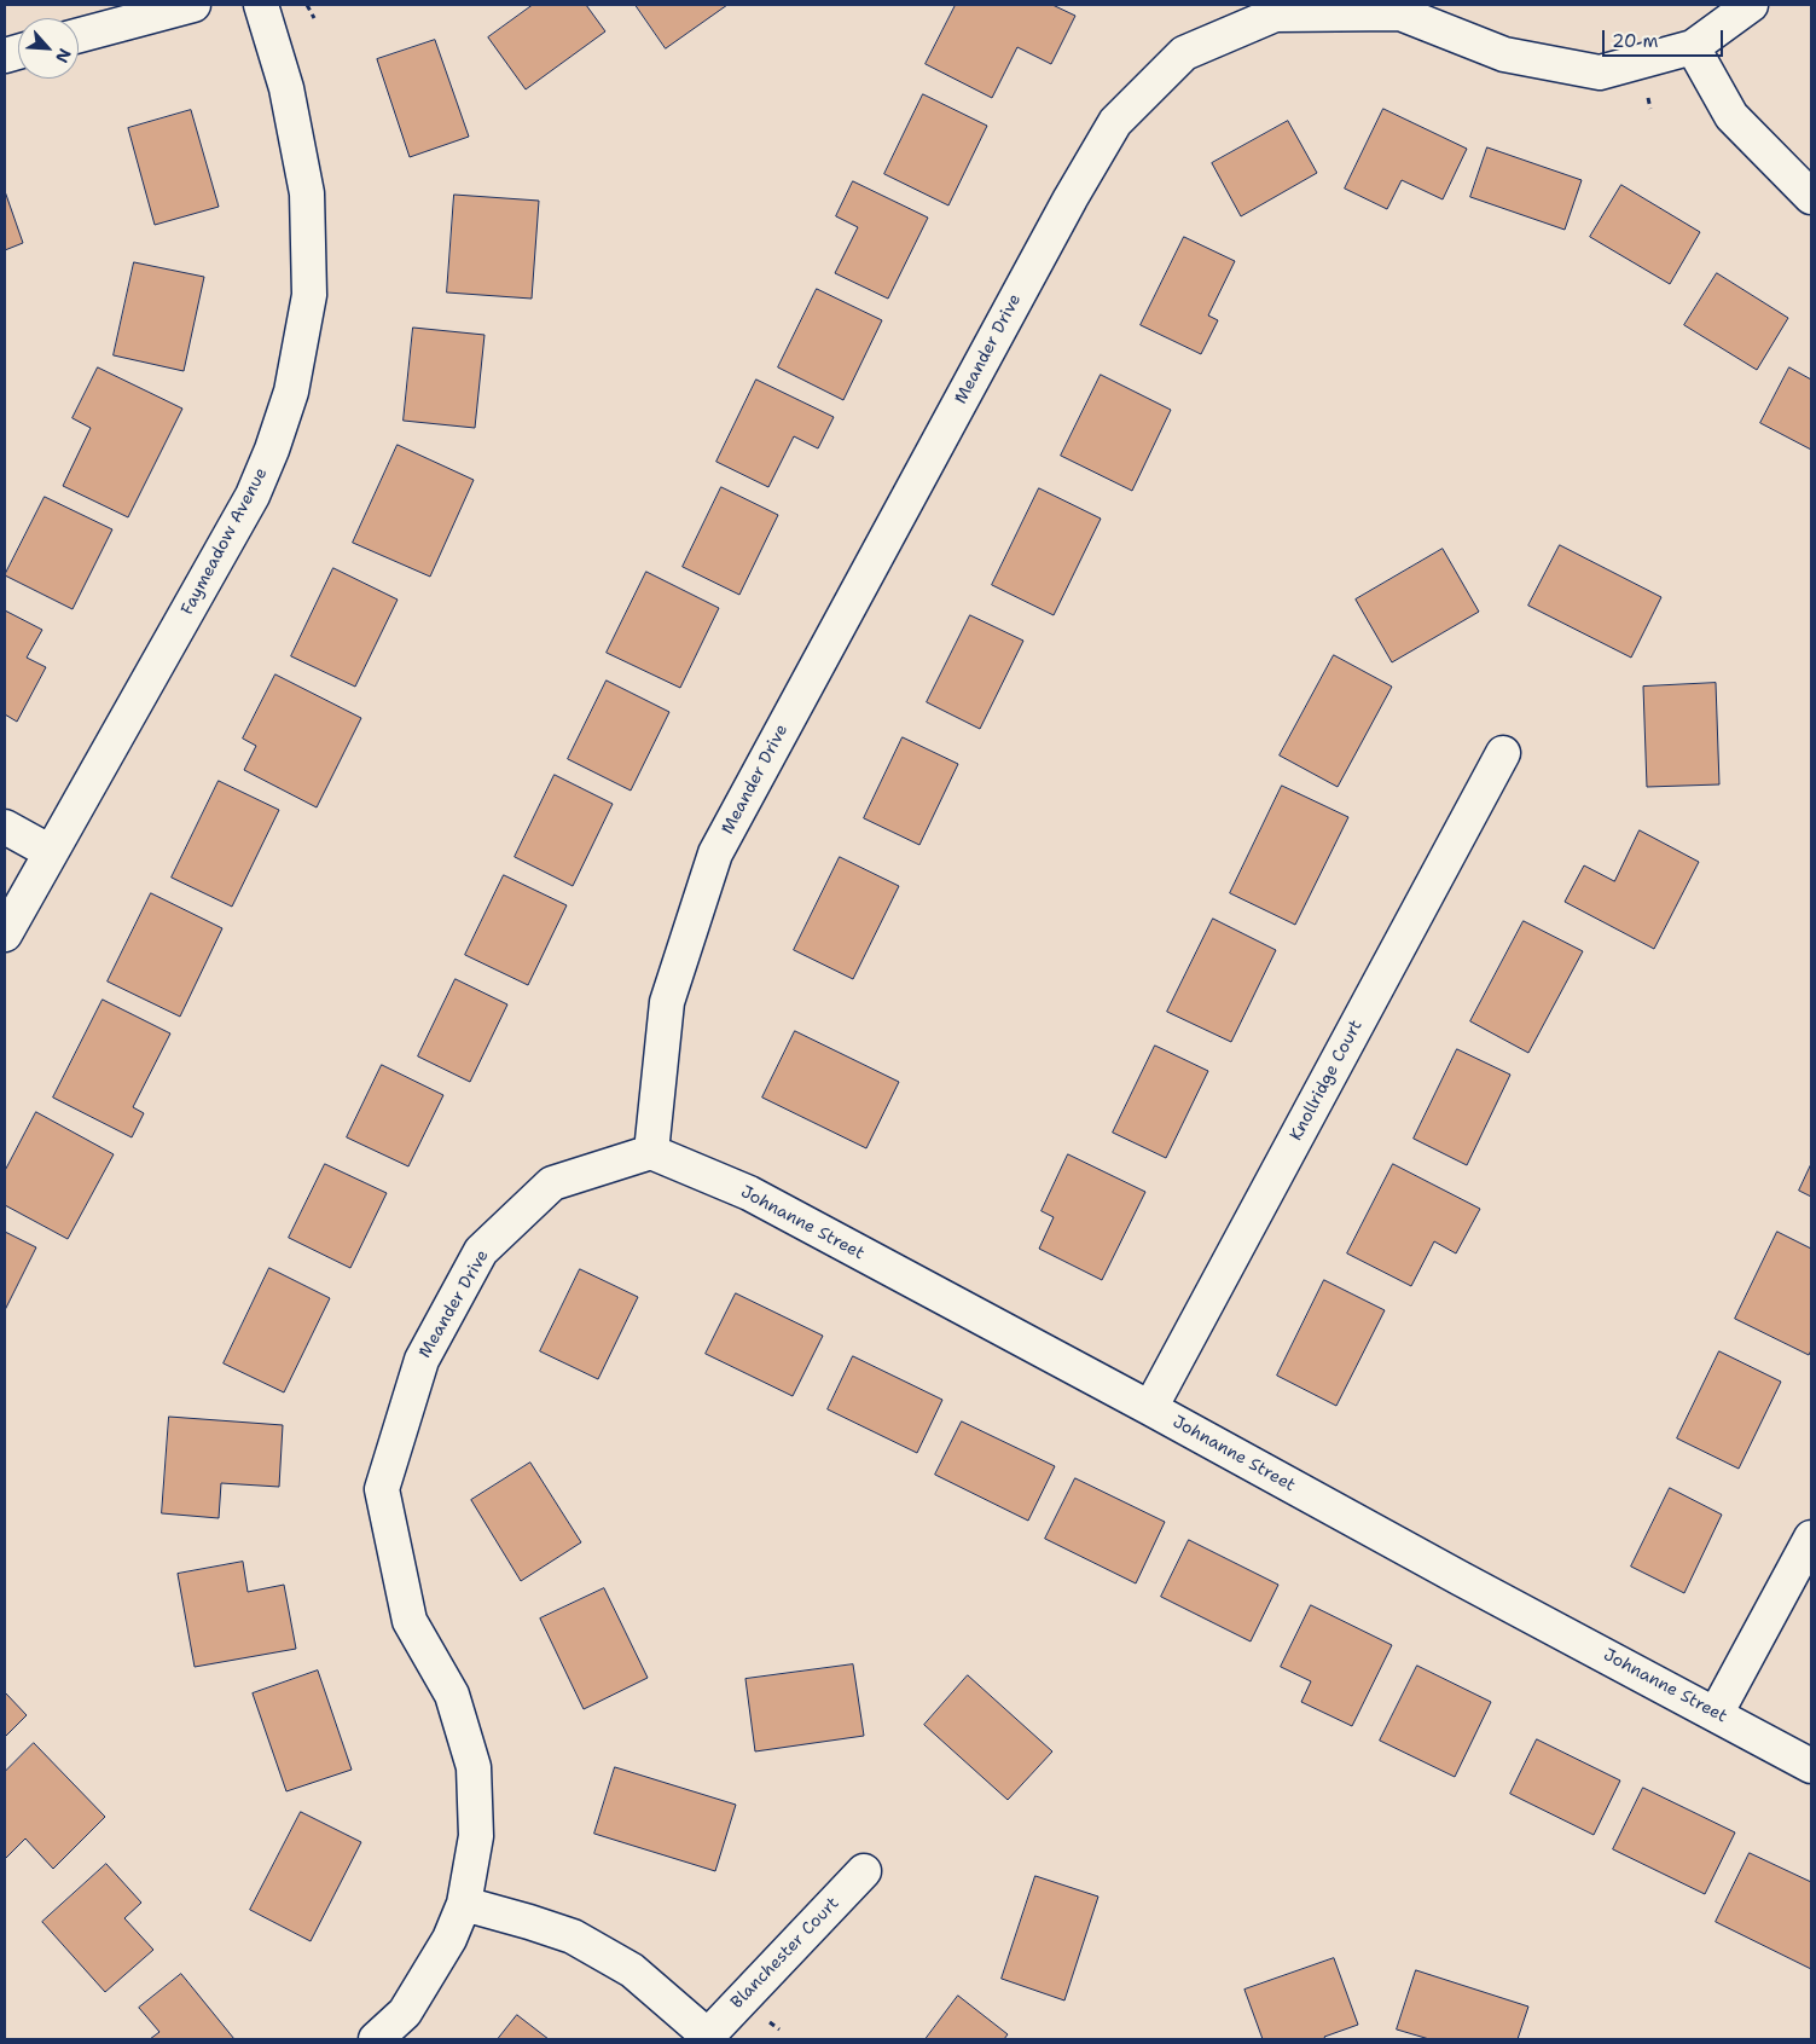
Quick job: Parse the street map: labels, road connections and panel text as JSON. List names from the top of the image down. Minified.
{"streets":{"street":["Meander Drive","Faymeadow Avenue","Knollridge Court","Johnanne Street","Blanchester Court"]},"crossings":[["Meander Drive","Johnanne Street"],["Knollridge Court","Johnanne Street"]],"scale_bar":"20 m","north":"bottom right"}
